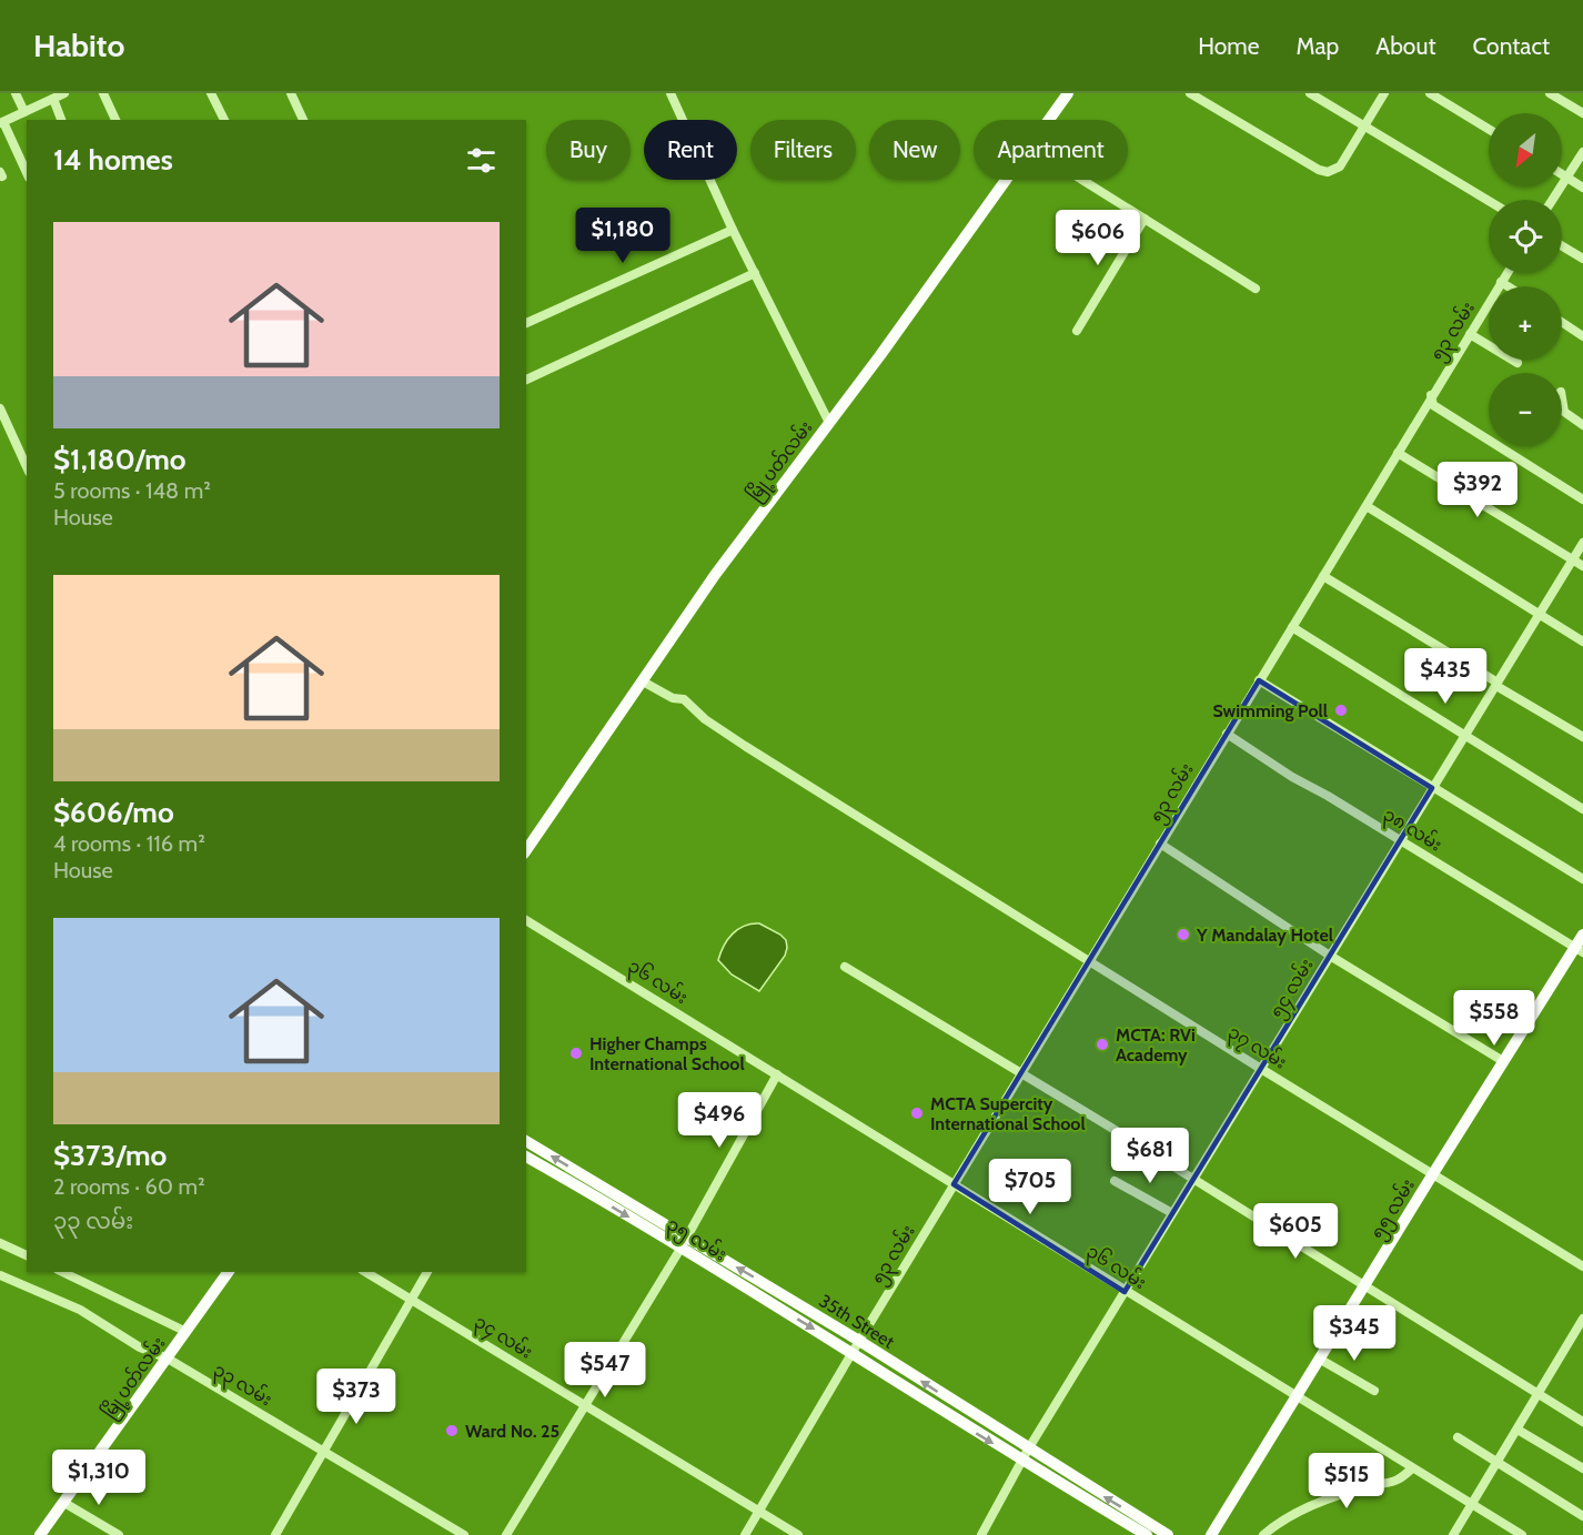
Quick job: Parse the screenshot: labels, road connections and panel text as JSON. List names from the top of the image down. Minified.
{"streets":{"main road":["မြို့ပတ်လမ်း","၅၅ လမ်း","၃၅ လမ်း","35th Street"],"street":["၅၃ လမ်း","၃၈ လမ်း","၃၆ လမ်း","၅၄ လမ်း","၃၇ လမ်း","၃၄ လမ်း","၃၃ လမ်း"]},"crossings":[["၅၃ လမ်း","၃၈ လမ်း"],["၅၃ လမ်း","၃၆ လမ်း"],["၅၃ လမ်း","၃၇ လမ်း"],["၅၃ လမ်း","၃၅ လမ်း"],["၅၃ လမ်း","35th Street"],["၅၃ လမ်း","၃၄ လမ်း"],["မြို့ပတ်လမ်း","၃၇ လမ်း"],["မြို့ပတ်လမ်း","၃၃ လမ်း"],["၃၈ လမ်း","၅၄ လမ်း"],["၃၈ လမ်း","၅၅ လမ်း"],["၃၆ လမ်း","၅၄ လမ်း"],["၃၆ လမ်း","၅၅ လမ်း"],["၅၄ လမ်း","၃၇ လမ်း"],["၅၄ လမ်း","35th Street"],["၃၇ လမ်း","၅၅ လမ်း"],["၃၅ လမ်း","35th Street"]],"places":["Swimming Poll","Y Mandalay Hotel","MCTA: RVi Academy","Higher Champs International School","MCTA Supercity International School","Ward No. 25"],"north":"bottom left","page":{"header":"Habito","nav":["Home","Map","About","Contact"],"map_buttons":["+","−"],"chip":["Buy","Rent","Filters","New","Apartment"],"heading":"14 homes","list":[{"name":"$1,180/mo","note":"5 rooms · 148 m² · House"},{"name":"$606/mo","note":"4 rooms · 116 m² · House"},{"name":"$373/mo","note":"2 rooms · 60 m² · ၃၃ လမ်း"}],"price":["$1,180","$606","$392","$435","$558","$496","$681","$705","$605","$345","$547","$373","$1,310","$515"]}}
